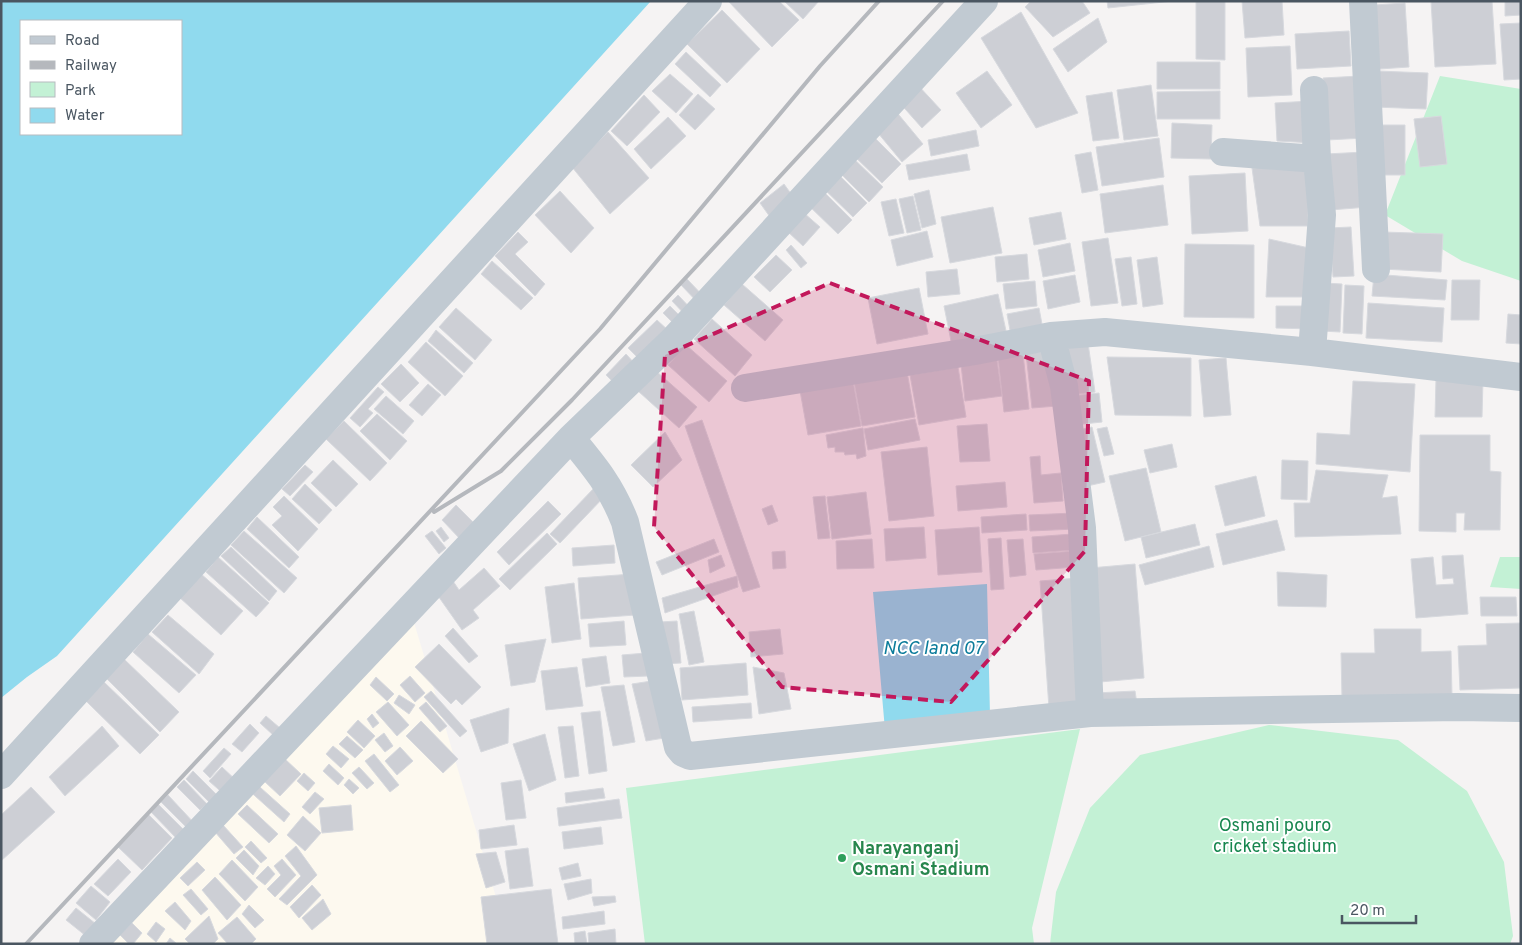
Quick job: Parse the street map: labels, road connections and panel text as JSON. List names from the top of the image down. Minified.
{"water":["NCC land 07"],"parks":["Osmani pouro cricket stadium"],"places":["Narayanganj Osmani Stadium"],"legend":["Road","Railway","Park","Water"],"scale_bar":"20 m"}
